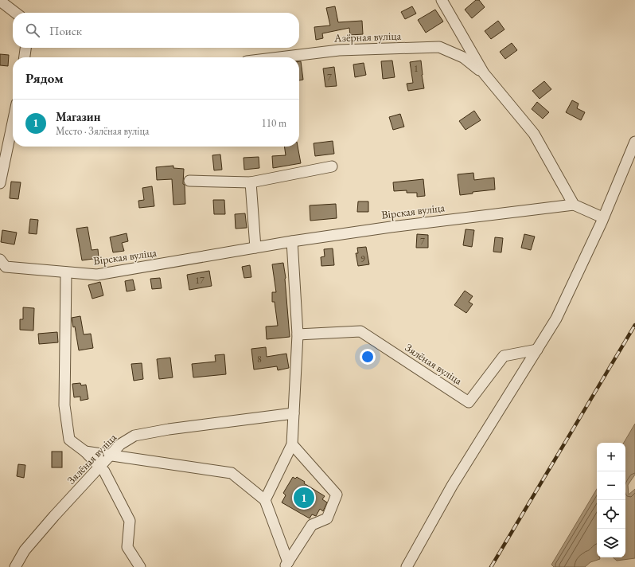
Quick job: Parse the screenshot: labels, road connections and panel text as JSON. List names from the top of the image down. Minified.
{"streets":{"street":["Азёрная вуліца","Вірская вуліца","Зялёная вуліца"]},"crossings":[["Азёрная вуліца","Вірская вуліца"]],"house_numbers":["1","7","7","9","17","8"],"page":{"search":"Поиск","heading":"Рядом","list":[{"mark":"1","name":"Магазин","note":"Место · Зялёная вуліца","value":"110 m"}],"map_buttons":["+","−"],"pins":"1"}}
